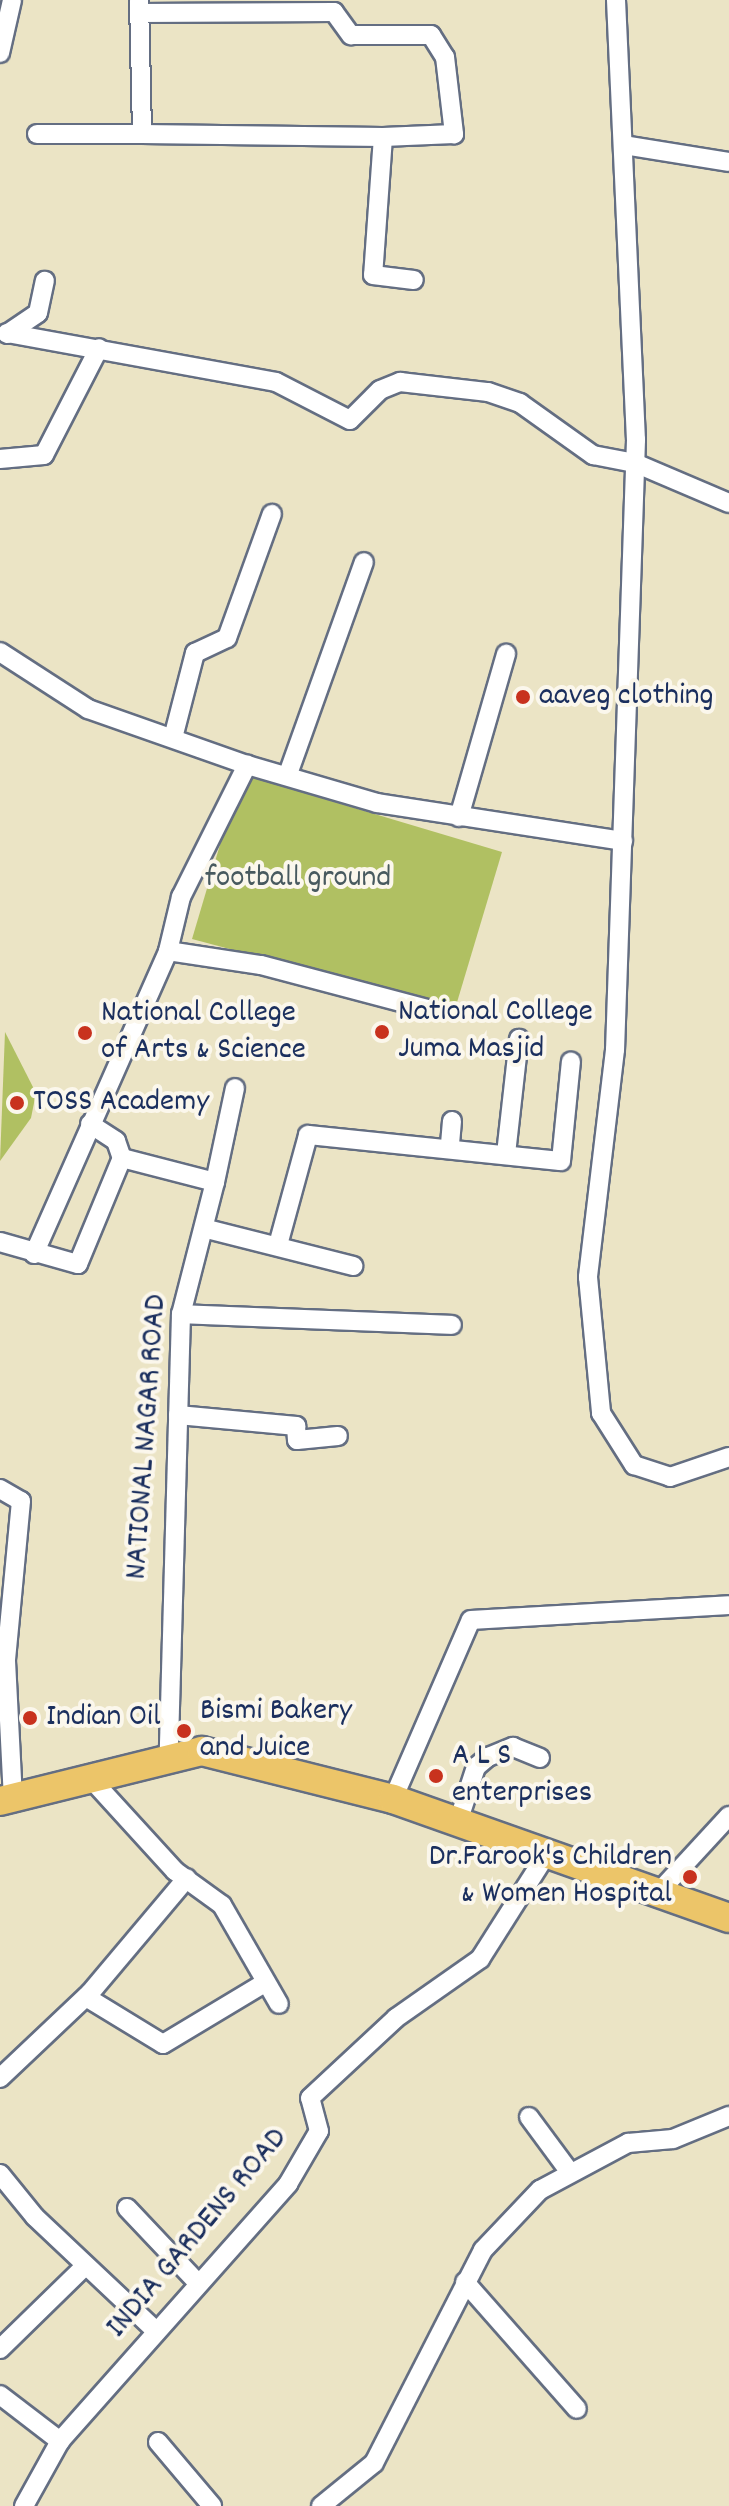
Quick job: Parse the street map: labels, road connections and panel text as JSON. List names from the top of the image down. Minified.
{"streets":{"street":["NATIONAL NAGAR ROAD","INDIA GARDENS ROAD"]},"parks":["football ground"],"places":["aaveg clothing","National College Juma Masjid","National College of Arts & Science","TOSS Academy","Indian Oil","Bismi Bakery and Juice","A L S enterprises","Dr.Farook's Children & Women Hospital"]}
